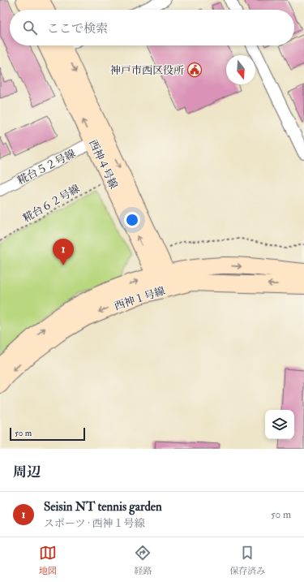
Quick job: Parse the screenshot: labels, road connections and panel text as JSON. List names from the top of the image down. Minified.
{"streets":{"street":["西神４号線","糀台５２号線","西神１号線"],"path":["糀台６２号線"]},"crossings":[["西神４号線","糀台５２号線"],["西神４号線","糀台６２号線"],["西神４号線","西神１号線"]],"places":{"public building":["神戸市西区役所"]},"scale_bar":"50 m","north":"bottom","page":{"search":"ここで検索","pins":"1","scale":"50 m","heading":"周辺","list":[{"mark":"1","name":"Seisin NT tennis garden","note":"スポーツ · 西神１号線","value":"50 m"}],"nav":["地図","経路","保存済み"]}}
